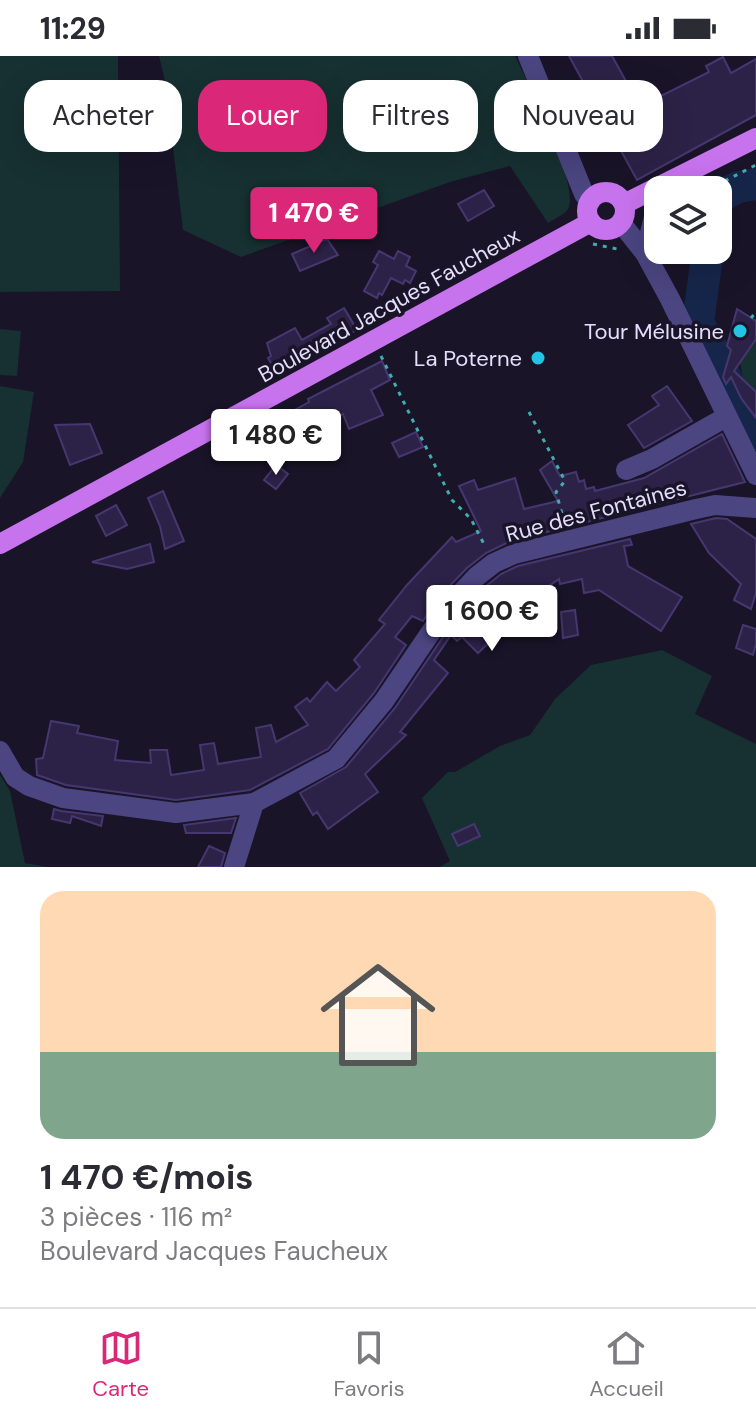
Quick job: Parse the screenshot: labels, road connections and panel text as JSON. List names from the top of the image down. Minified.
{"streets":{"main road":["Boulevard Jacques Faucheux"],"street":["Rue des Fontaines"]},"places":["Tour Mélusine","La Poterne"],"page":{"status":"11:29","chip":["Acheter","Louer","Filtres","Nouveau"],"price":["1 470 €","1 480 €","1 600 €"],"list":[{"name":"1 470 €/mois","note":"3 pièces · 116 m² · Boulevard Jacques Faucheux"}],"tabs":["Carte","Favoris","Accueil"]}}
